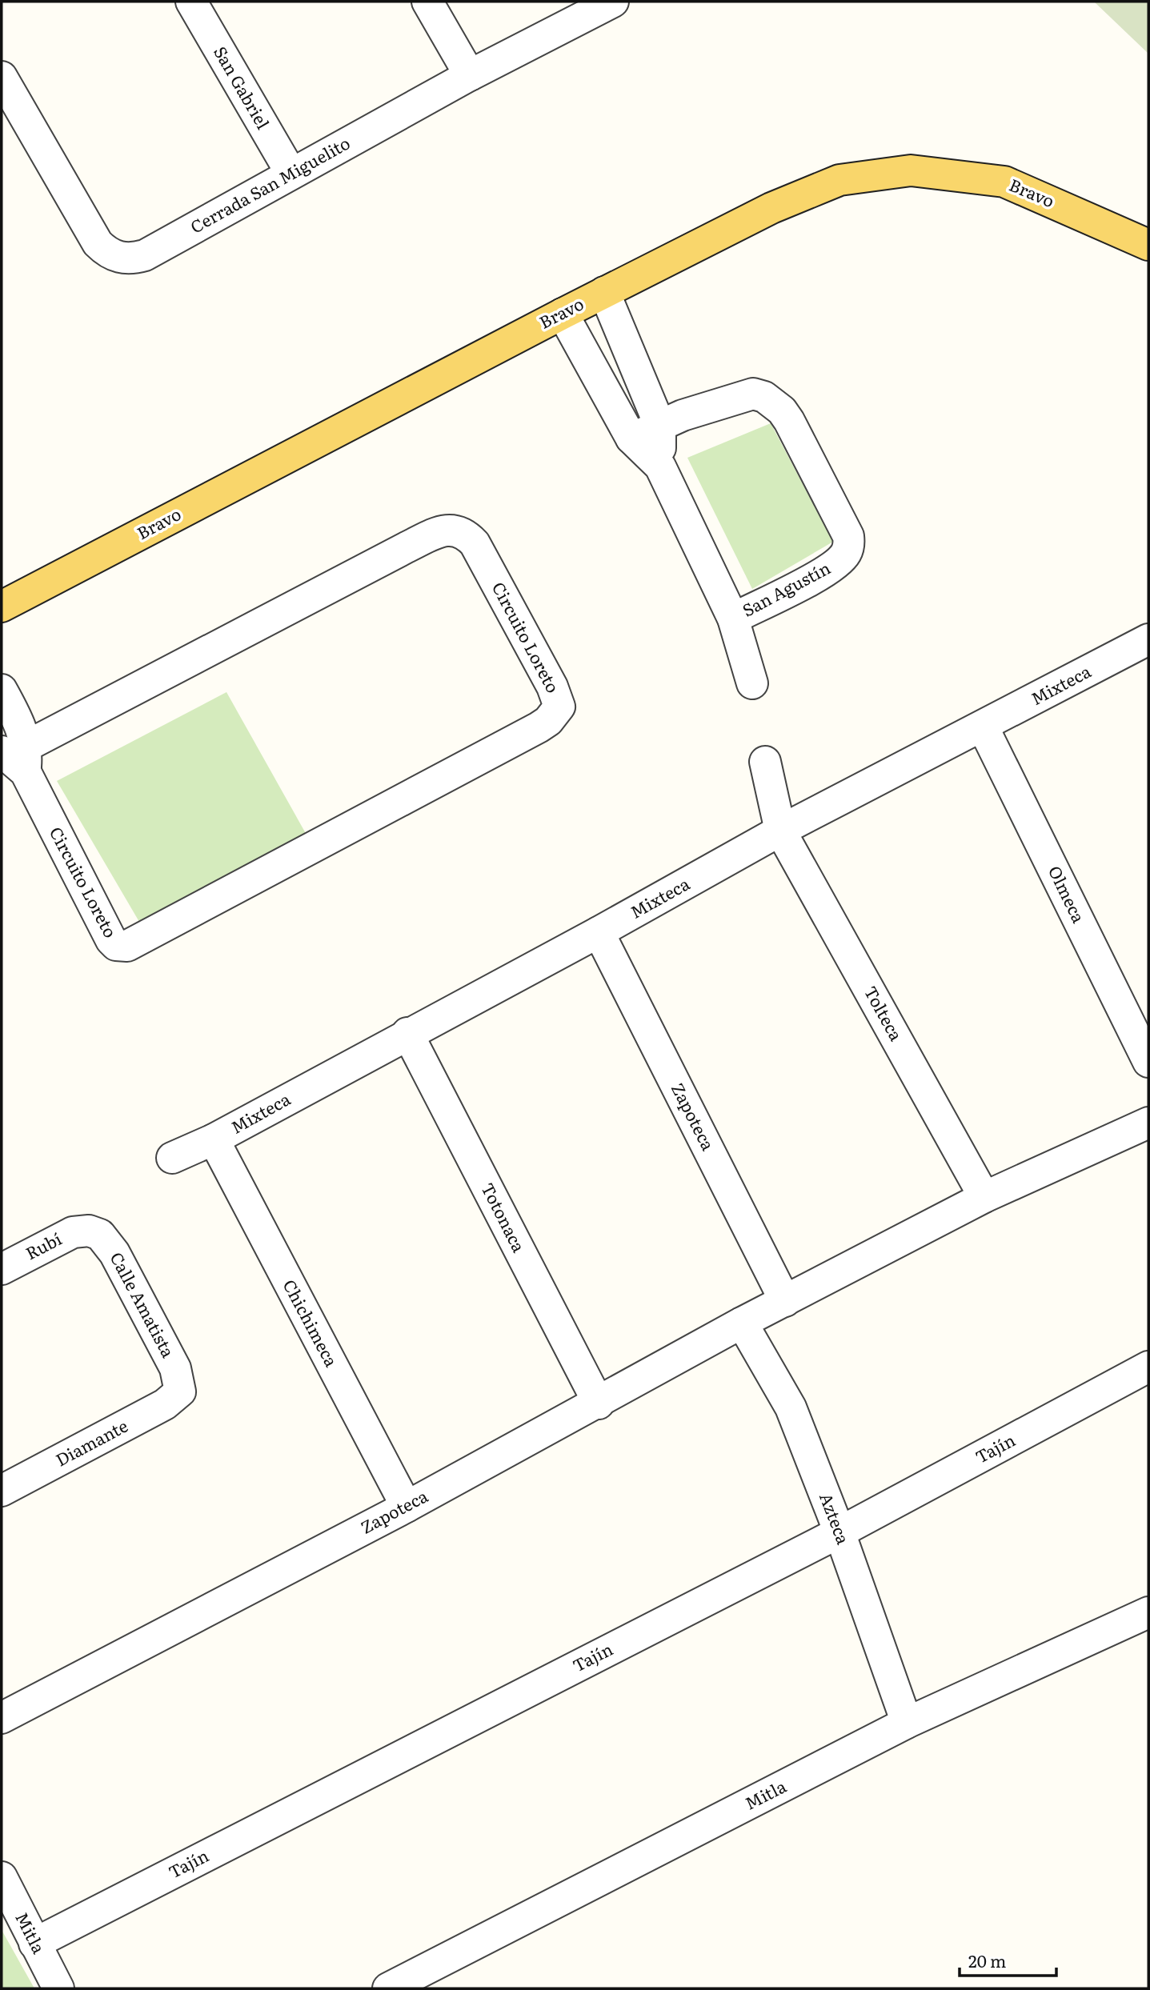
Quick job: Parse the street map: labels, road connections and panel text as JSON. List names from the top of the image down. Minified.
{"streets":{"main road":["Bravo"],"street":["San Gabriel","Cerrada San Miguelito","San Agustín","Circuito Loreto","Mixteca","Olmeca","Tolteca","Zapoteca","Totonaca","Rubí","Calle Amatista","Chichimeca","Diamante","Tajín","Azteca","Mitla"]},"crossings":[["San Gabriel","Cerrada San Miguelito"],["Bravo","San Agustín"],["Mixteca","Olmeca"],["Mixteca","Tolteca"],["Mixteca","Zapoteca"],["Mixteca","Totonaca"],["Mixteca","Chichimeca"],["Tolteca","Zapoteca"],["Zapoteca","Totonaca"],["Zapoteca","Chichimeca"],["Zapoteca","Azteca"],["Rubí","Calle Amatista"],["Calle Amatista","Diamante"],["Tajín","Azteca"],["Tajín","Mitla"],["Azteca","Mitla"]],"scale_bar":"20 m"}
